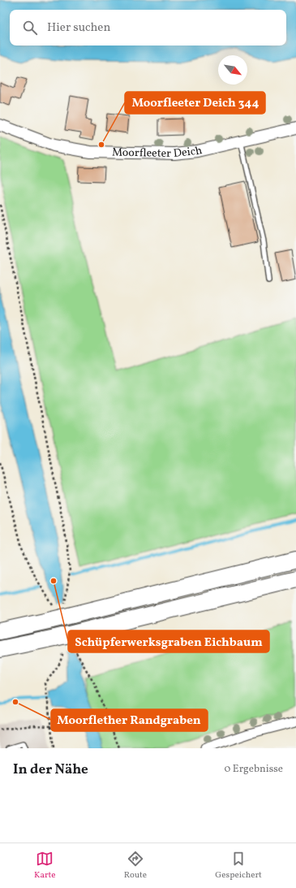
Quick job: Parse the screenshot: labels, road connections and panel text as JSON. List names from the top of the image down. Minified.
{"streets":{"street":["Moorfleeter Deich"]},"places":["Moorfleeter Deich 344","Schüpferwerksgraben Eichbaum","Moorflether Randgraben"],"north":"bottom right","page":{"search":"Hier suchen","heading":["In der Nähe","0 Ergebnisse"],"nav":["Karte","Route","Gespeichert"]}}
